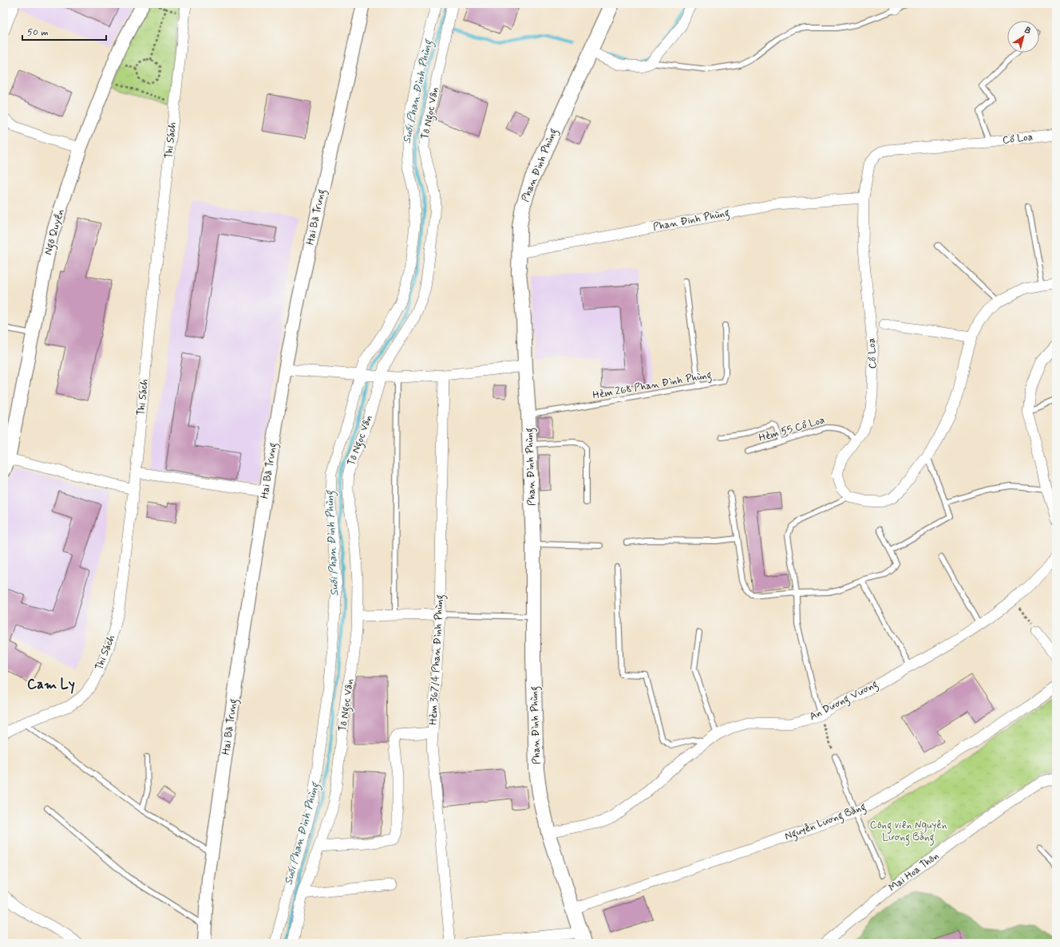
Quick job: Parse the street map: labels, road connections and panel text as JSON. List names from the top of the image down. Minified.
{"streets":{"main road":["Phan Đình Phùng"],"street":["Tô Ngọc Vân","Cổ Loa","Thi Sách","Hai Bà Trưng","Phan Đinh Phùng","Ngô Quyền","Hẻm 367/4 Phan Đình Phùng","An Dương Vương","Nguyễn Lương Bằng","Mai Hoa Thôn"],"lane":["Hẻm 268 Phan Đình Phùng","Hẻm 55 Cổ Loa"]},"crossings":[["Cổ Loa","Phan Đinh Phùng"],["Cổ Loa","Hẻm 55 Cổ Loa"],["Phan Đình Phùng","Phan Đinh Phùng"],["Phan Đình Phùng","Hẻm 268 Phan Đình Phùng"],["Phan Đình Phùng","An Dương Vương"],["Phan Đình Phùng","Nguyễn Lương Bằng"]],"districts":["Cam Ly"],"water":["Suối Phan Đình Phùng"],"parks":["Công viên Nguyễn Lương Bằng"],"scale_bar":"50 m","north":"top right"}
